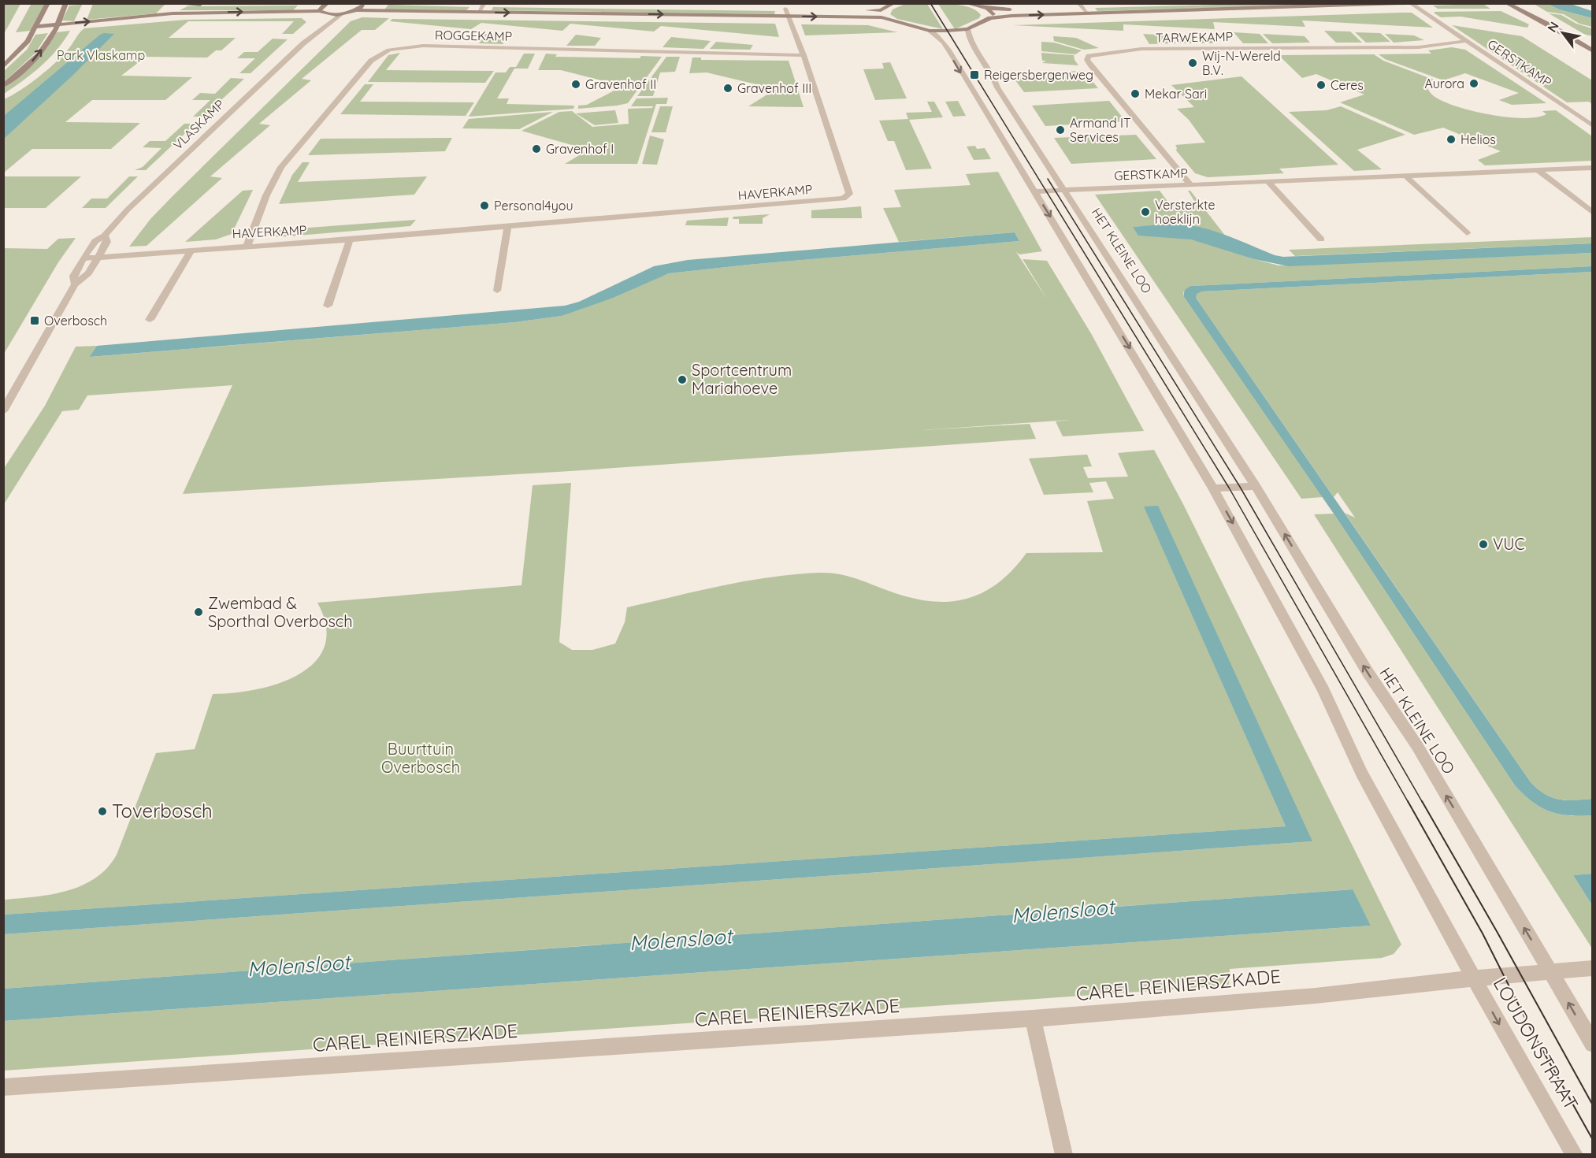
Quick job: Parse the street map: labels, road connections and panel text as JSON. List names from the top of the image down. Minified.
{"streets":{"street":["ROGGEKAMP","TARWEKAMP","GERSTKAMP","VLASKAMP","HAVERKAMP","HET KLEINE LOO","CAREL REINIERSZKADE","LOUDONSTRAAT"]},"crossings":[["ROGGEKAMP","HAVERKAMP"],["TARWEKAMP","GERSTKAMP"],["GERSTKAMP","HET KLEINE LOO"],["VLASKAMP","HAVERKAMP"],["HET KLEINE LOO","CAREL REINIERSZKADE"],["CAREL REINIERSZKADE","LOUDONSTRAAT"]],"water":["Molensloot"],"parks":["Park Vlaskamp","Buurttuin Overbosch"],"places":{"other":["Wij-N-Wereld B.V.","Aurora","Gravenhof II","Ceres","Gravenhof III","Mekar Sari","Armand IT Services","Helios","Gravenhof I","Personal4you","Versterkte hoeklijn","Sportcentrum Mariahoeve","VUC","Zwembad & Sporthal Overbosch","Toverbosch"],"transit":["Reigersbergenweg","Overbosch"]},"north":"top left"}
